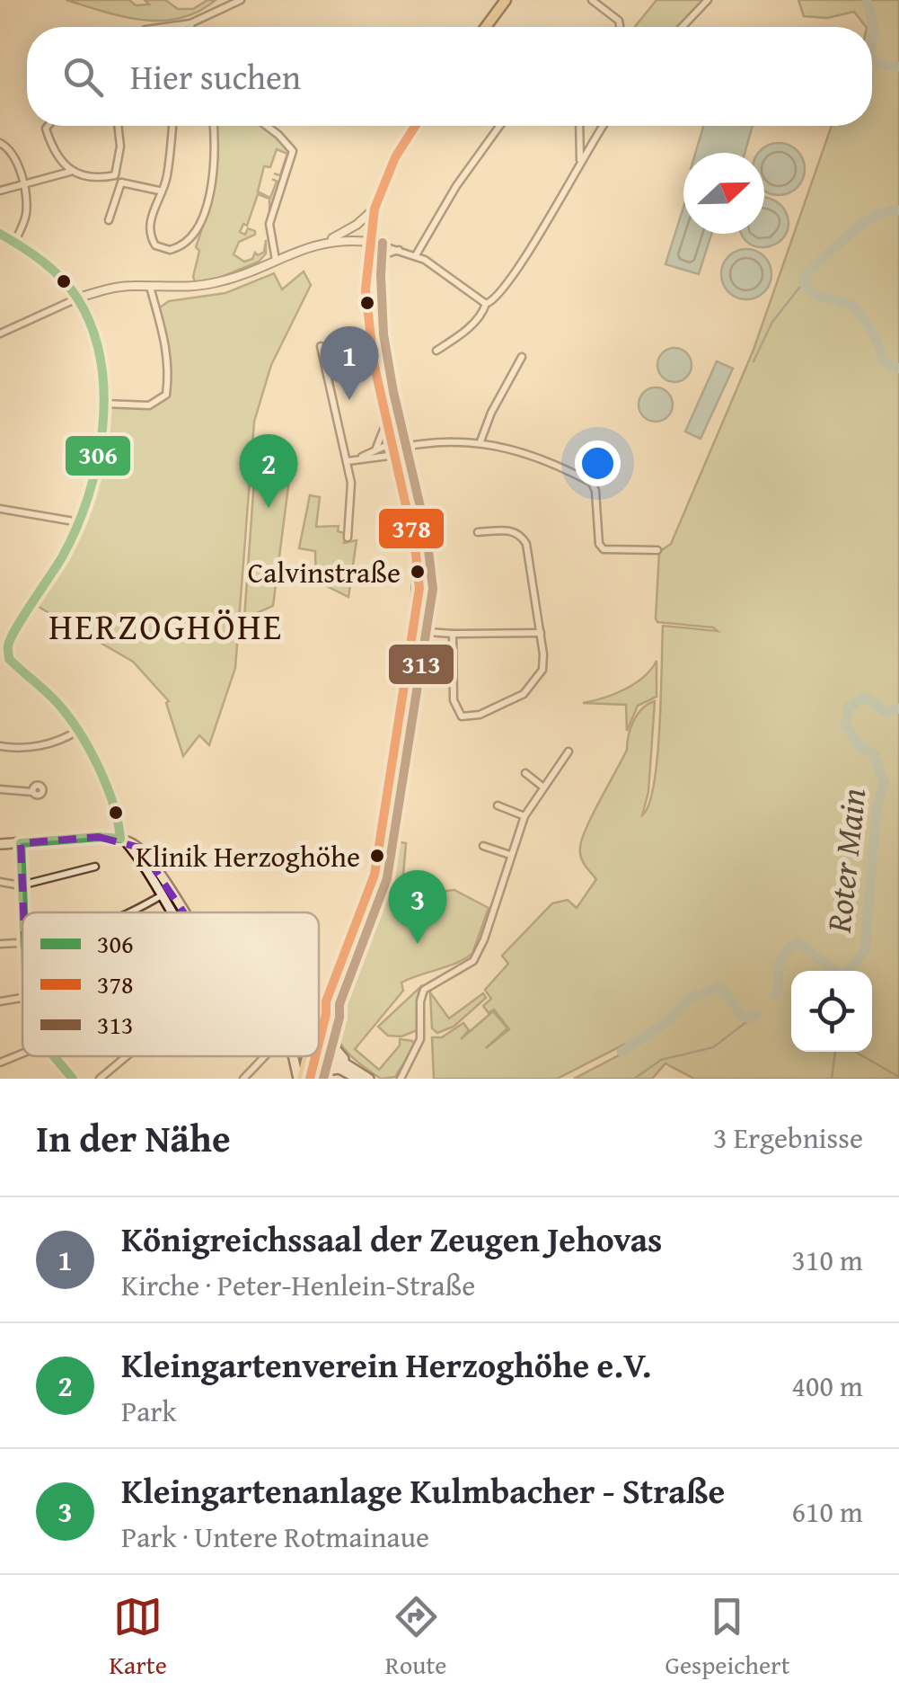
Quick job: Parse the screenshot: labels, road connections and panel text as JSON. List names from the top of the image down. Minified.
{"districts":["HERZOGHÖHE"],"water":["Roter Main"],"places":["Calvinstraße","Klinik Herzoghöhe"],"lines":["transit line 378","transit line 306","transit line 313"],"legend":["306","378","313"],"north":"right","page":{"search":"Hier suchen","pins":["1","2","3"],"heading":["In der Nähe","3 Ergebnisse"],"list":[{"mark":"1","name":"Königreichssaal der Zeugen Jehovas","note":"Kirche · Peter-Henlein-Straße","value":"310 m"},{"mark":"2","name":"Kleingartenverein Herzoghöhe e.V.","note":"Park","value":"400 m"},{"mark":"3","name":"Kleingartenanlage Kulmbacher - Straße","note":"Park · Untere Rotmainaue","value":"610 m"}],"nav":["Karte","Route","Gespeichert"]}}
